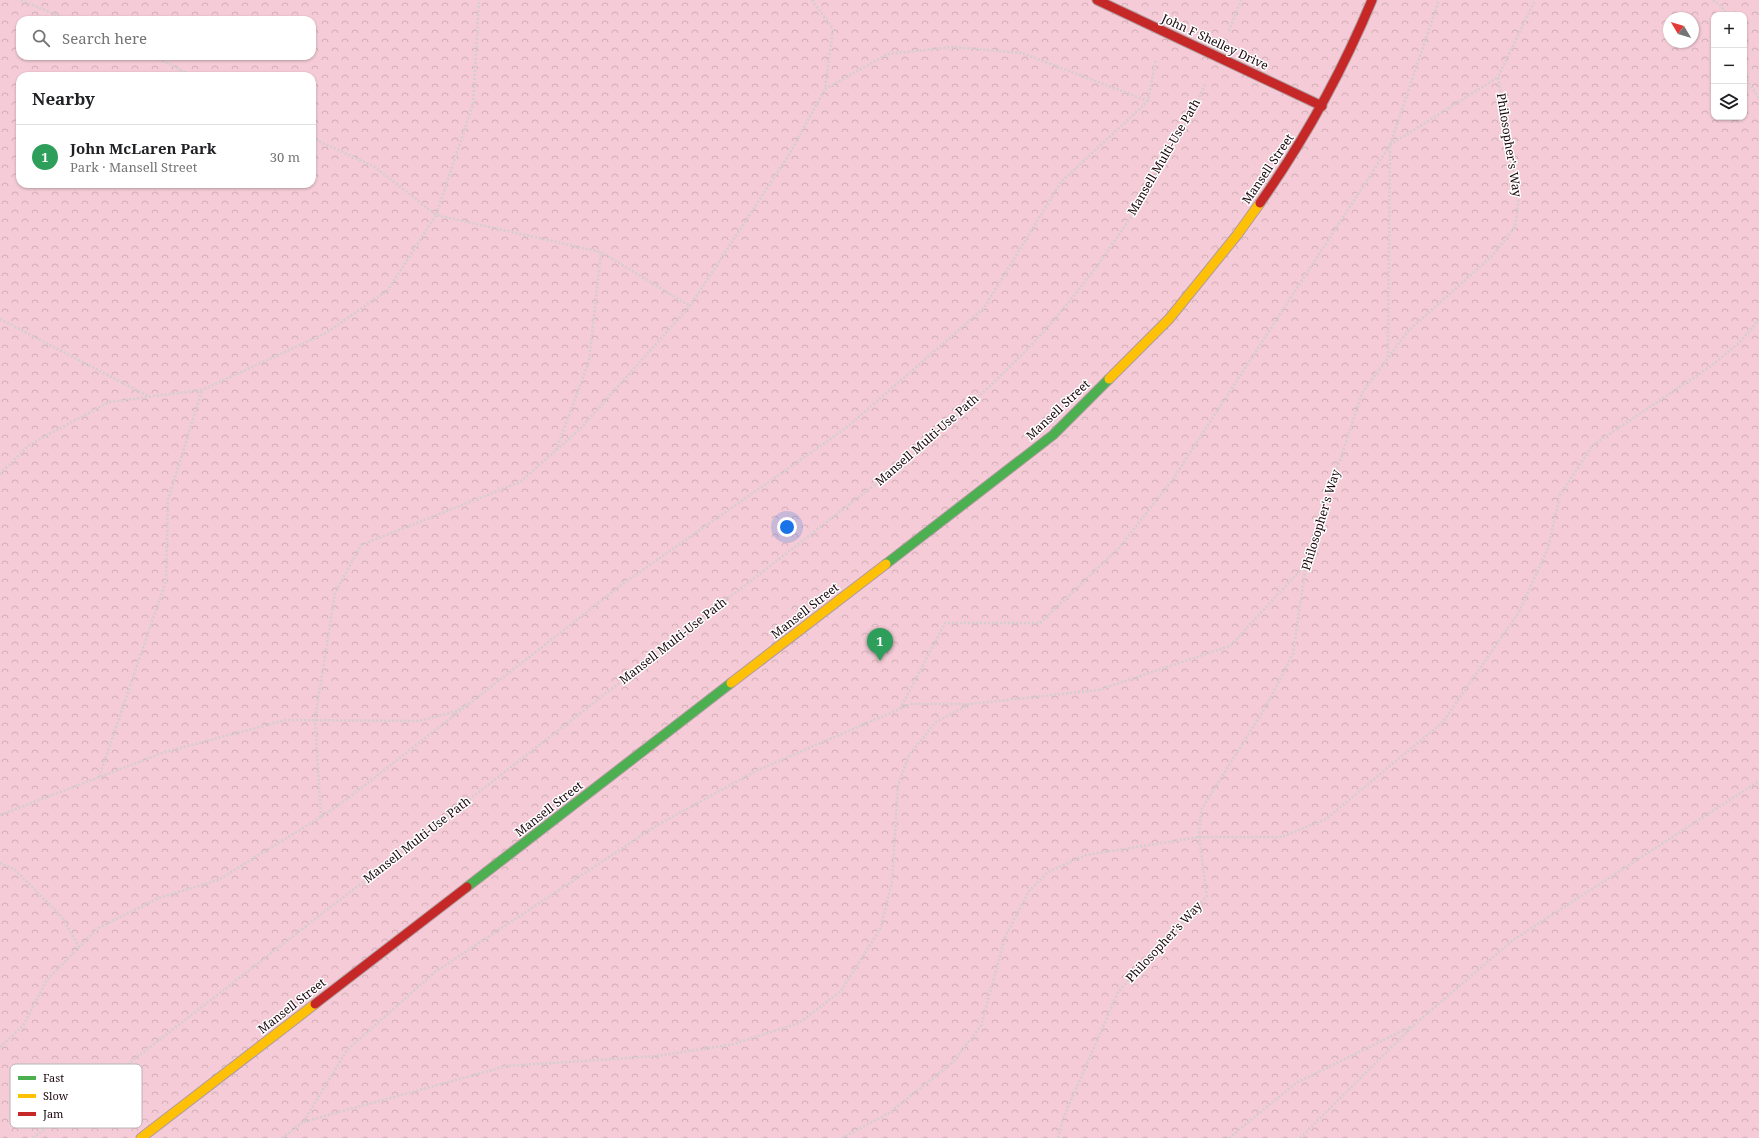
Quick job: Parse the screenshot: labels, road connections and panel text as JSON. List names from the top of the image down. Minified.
{"streets":{"street":["John F Shelley Drive","Mansell Street"],"path":["Philosopher's Way","Mansell Multi-Use Path"]},"crossings":[["John F Shelley Drive","Mansell Multi-Use Path"],["John F Shelley Drive","Mansell Street"]],"legend":["Fast","Slow","Jam"],"north":"top left","page":{"map_buttons":["+","−"],"search":"Search here","heading":"Nearby","list":[{"mark":"1","name":"John McLaren Park","note":"Park · Mansell Street","value":"30 m"}],"pins":"1"}}
